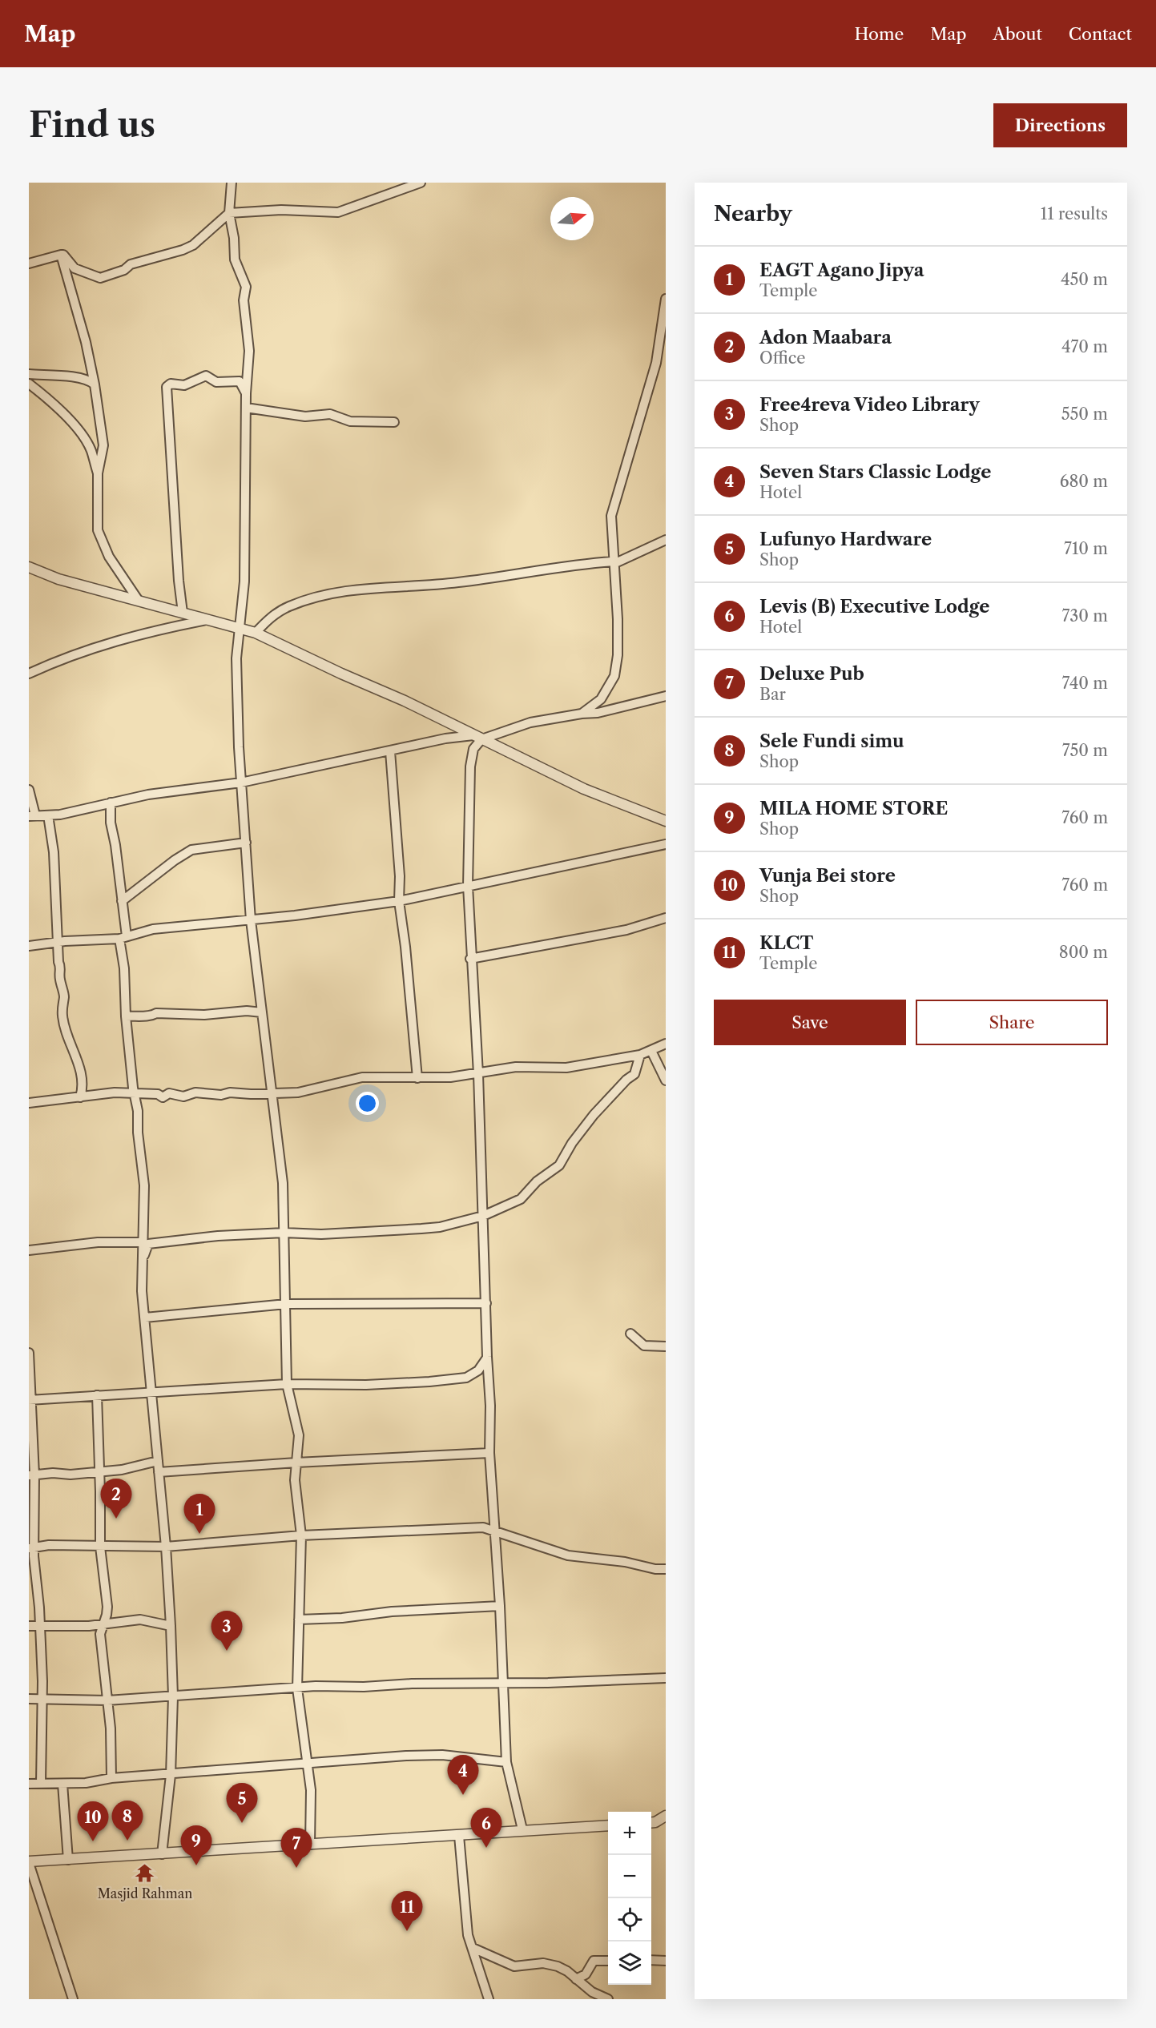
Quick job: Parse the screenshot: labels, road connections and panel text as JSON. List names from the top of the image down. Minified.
{"places":{"temple":["Masjid Rahman"]},"north":"right","page":{"header":"Map","nav":["Home","Map","About","Contact"],"buttons":["Directions",["Save","Share"]],"title":"Find us","heading":["Nearby","11 results"],"list":[{"mark":"1","name":"EAGT Agano Jipya","note":"Temple","value":"450 m"},{"mark":"2","name":"Adon Maabara","note":"Office","value":"470 m"},{"mark":"3","name":"Free4reva Video Library","note":"Shop","value":"550 m"},{"mark":"4","name":"Seven Stars Classic Lodge","note":"Hotel","value":"680 m"},{"mark":"5","name":"Lufunyo Hardware","note":"Shop","value":"710 m"},{"mark":"6","name":"Levis (B) Executive Lodge","note":"Hotel","value":"730 m"},{"mark":"7","name":"Deluxe Pub","note":"Bar","value":"740 m"},{"mark":"8","name":"Sele Fundi simu","note":"Shop","value":"750 m"},{"mark":"9","name":"MILA HOME STORE","note":"Shop","value":"760 m"},{"mark":"10","name":"Vunja Bei store","note":"Shop","value":"760 m"},{"mark":"11","name":"KLCT","note":"Temple","value":"800 m"}],"pins":["2","1","3","4","5","8","10","6","9","7","11"],"map_buttons":["+","−"]}}
